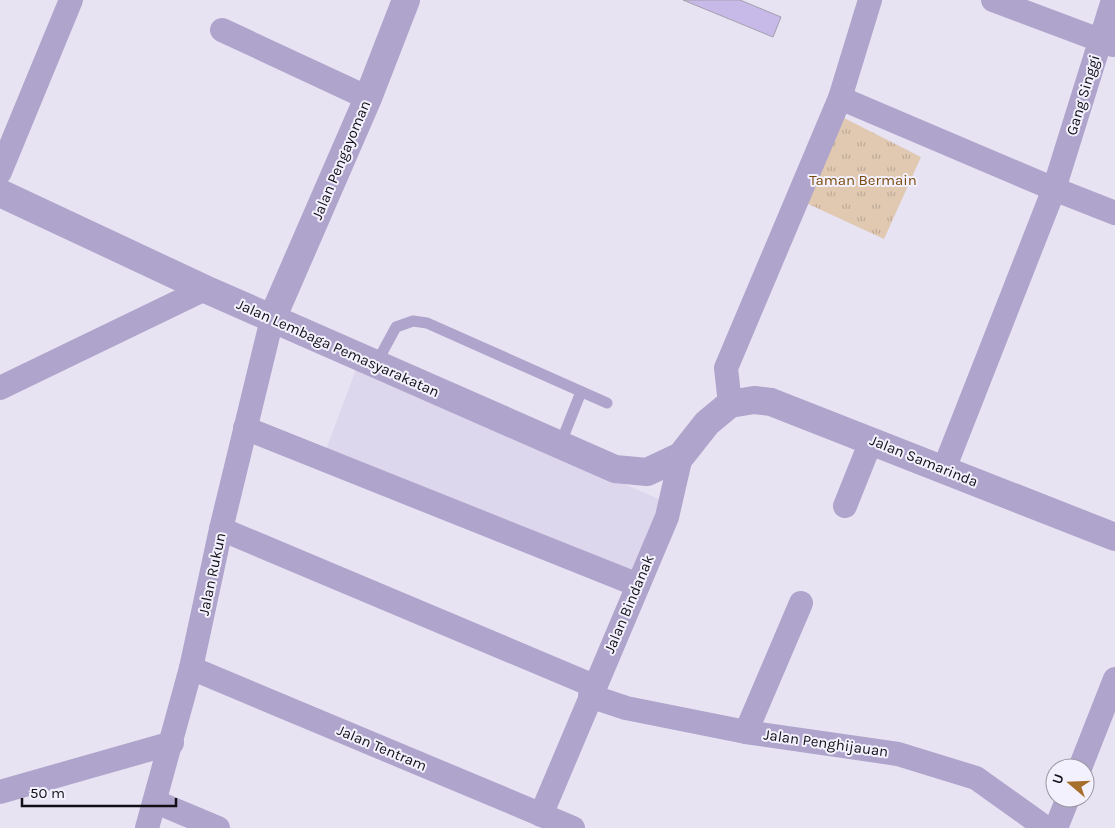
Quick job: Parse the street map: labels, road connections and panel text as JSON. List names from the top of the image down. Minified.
{"streets":{"street":["Gang Singgi","Jalan Pengayoman","Jalan Lembaga Pemasyarakatan","Jalan Samarinda","Jalan Rukun","Jalan Bindanak","Jalan Penghijauan","Jalan Tentram"]},"crossings":[["Gang Singgi","Jalan Samarinda"],["Jalan Pengayoman","Jalan Lembaga Pemasyarakatan"],["Jalan Pengayoman","Jalan Rukun"],["Jalan Lembaga Pemasyarakatan","Jalan Rukun"],["Jalan Lembaga Pemasyarakatan","Jalan Bindanak"],["Jalan Samarinda","Jalan Bindanak"],["Jalan Rukun","Jalan Penghijauan"],["Jalan Rukun","Jalan Tentram"],["Jalan Bindanak","Jalan Penghijauan"],["Jalan Bindanak","Jalan Tentram"]],"parks":["Taman Bermain"],"scale_bar":"50 m","north":"left"}
